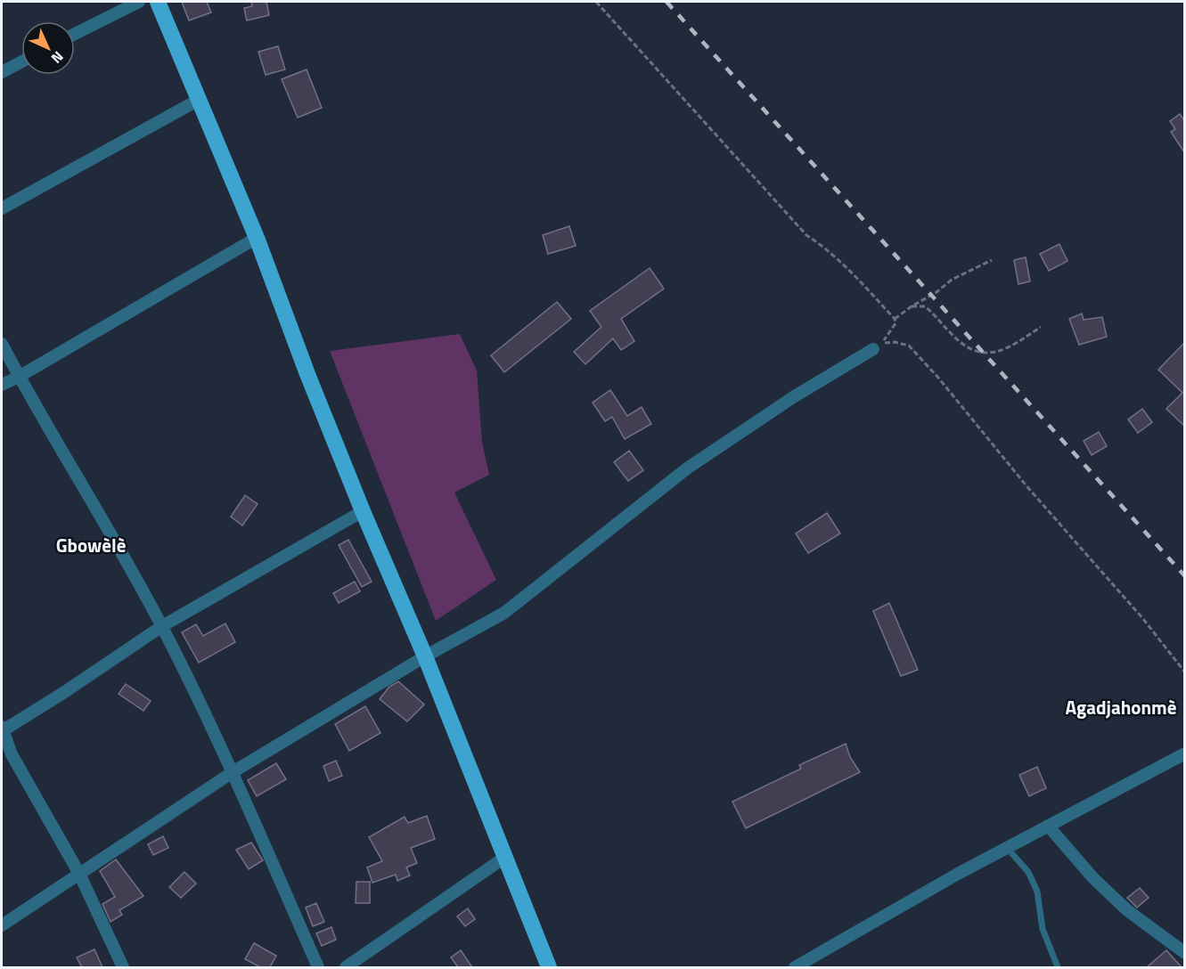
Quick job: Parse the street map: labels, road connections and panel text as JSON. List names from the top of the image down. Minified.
{"districts":["Gbowèlè","Agadjahonmè"],"north":"bottom right"}
